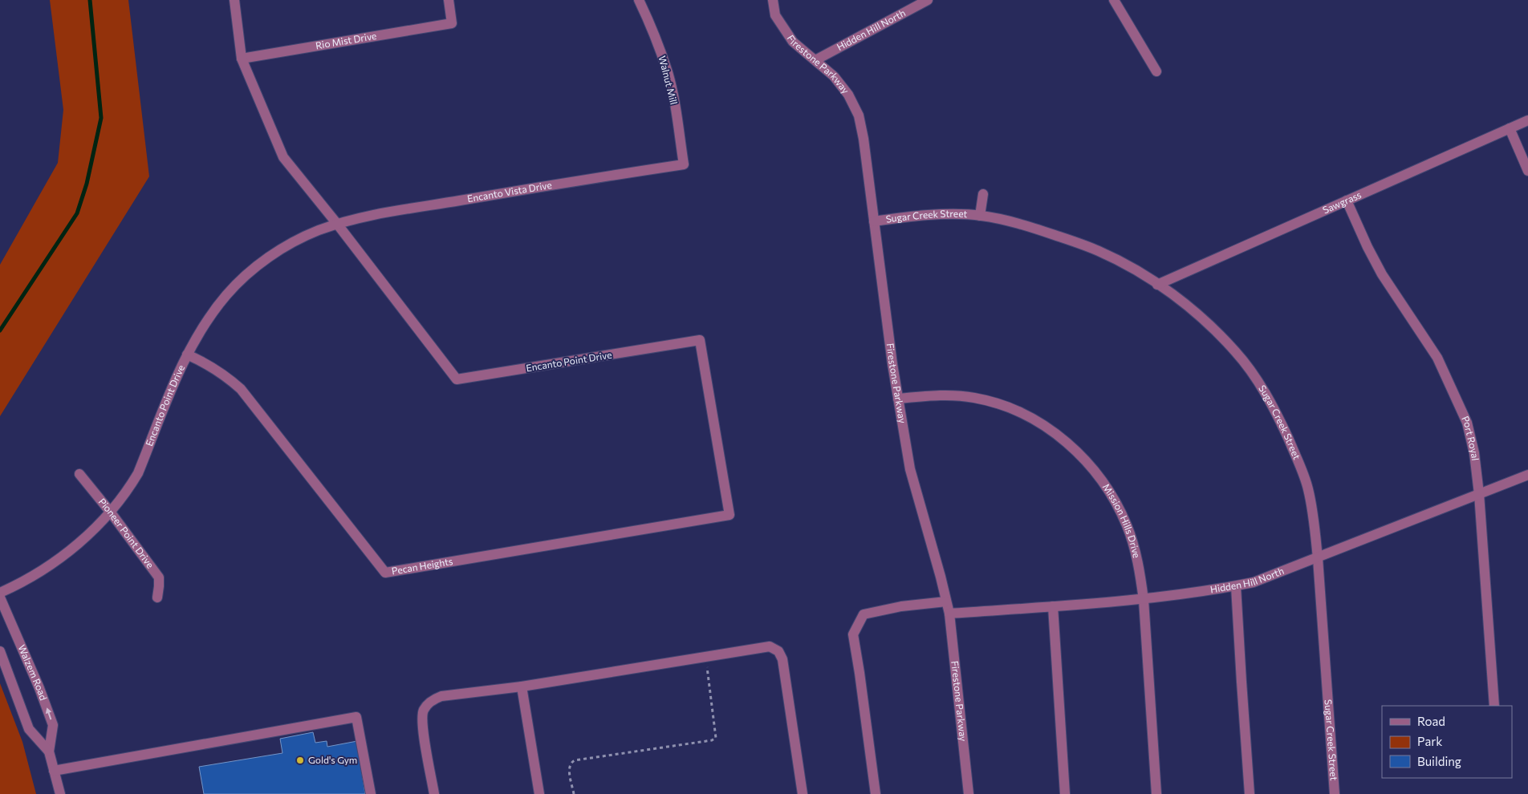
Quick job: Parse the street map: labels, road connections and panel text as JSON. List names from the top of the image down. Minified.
{"streets":{"street":["Hidden Hill North","Rio Mist Drive","Firestone Parkway","Walnut Mill","Encanto Vista Drive","Sawgrass","Sugar Creek Street","Encanto Point Drive","Port Royal","Mission Hills Drive","Pioneer Point Drive","Pecan Heights","Walzem Road"]},"crossings":[["Hidden Hill North","Firestone Parkway"],["Hidden Hill North","Sugar Creek Street"],["Hidden Hill North","Port Royal"],["Hidden Hill North","Mission Hills Drive"],["Rio Mist Drive","Encanto Point Drive"],["Firestone Parkway","Sugar Creek Street"],["Firestone Parkway","Mission Hills Drive"],["Walnut Mill","Encanto Vista Drive"],["Encanto Vista Drive","Encanto Point Drive"],["Sawgrass","Sugar Creek Street"],["Sawgrass","Port Royal"],["Encanto Point Drive","Pioneer Point Drive"],["Encanto Point Drive","Pecan Heights"]],"places":["Gold's Gym"],"legend":["Road","Park","Building"]}
